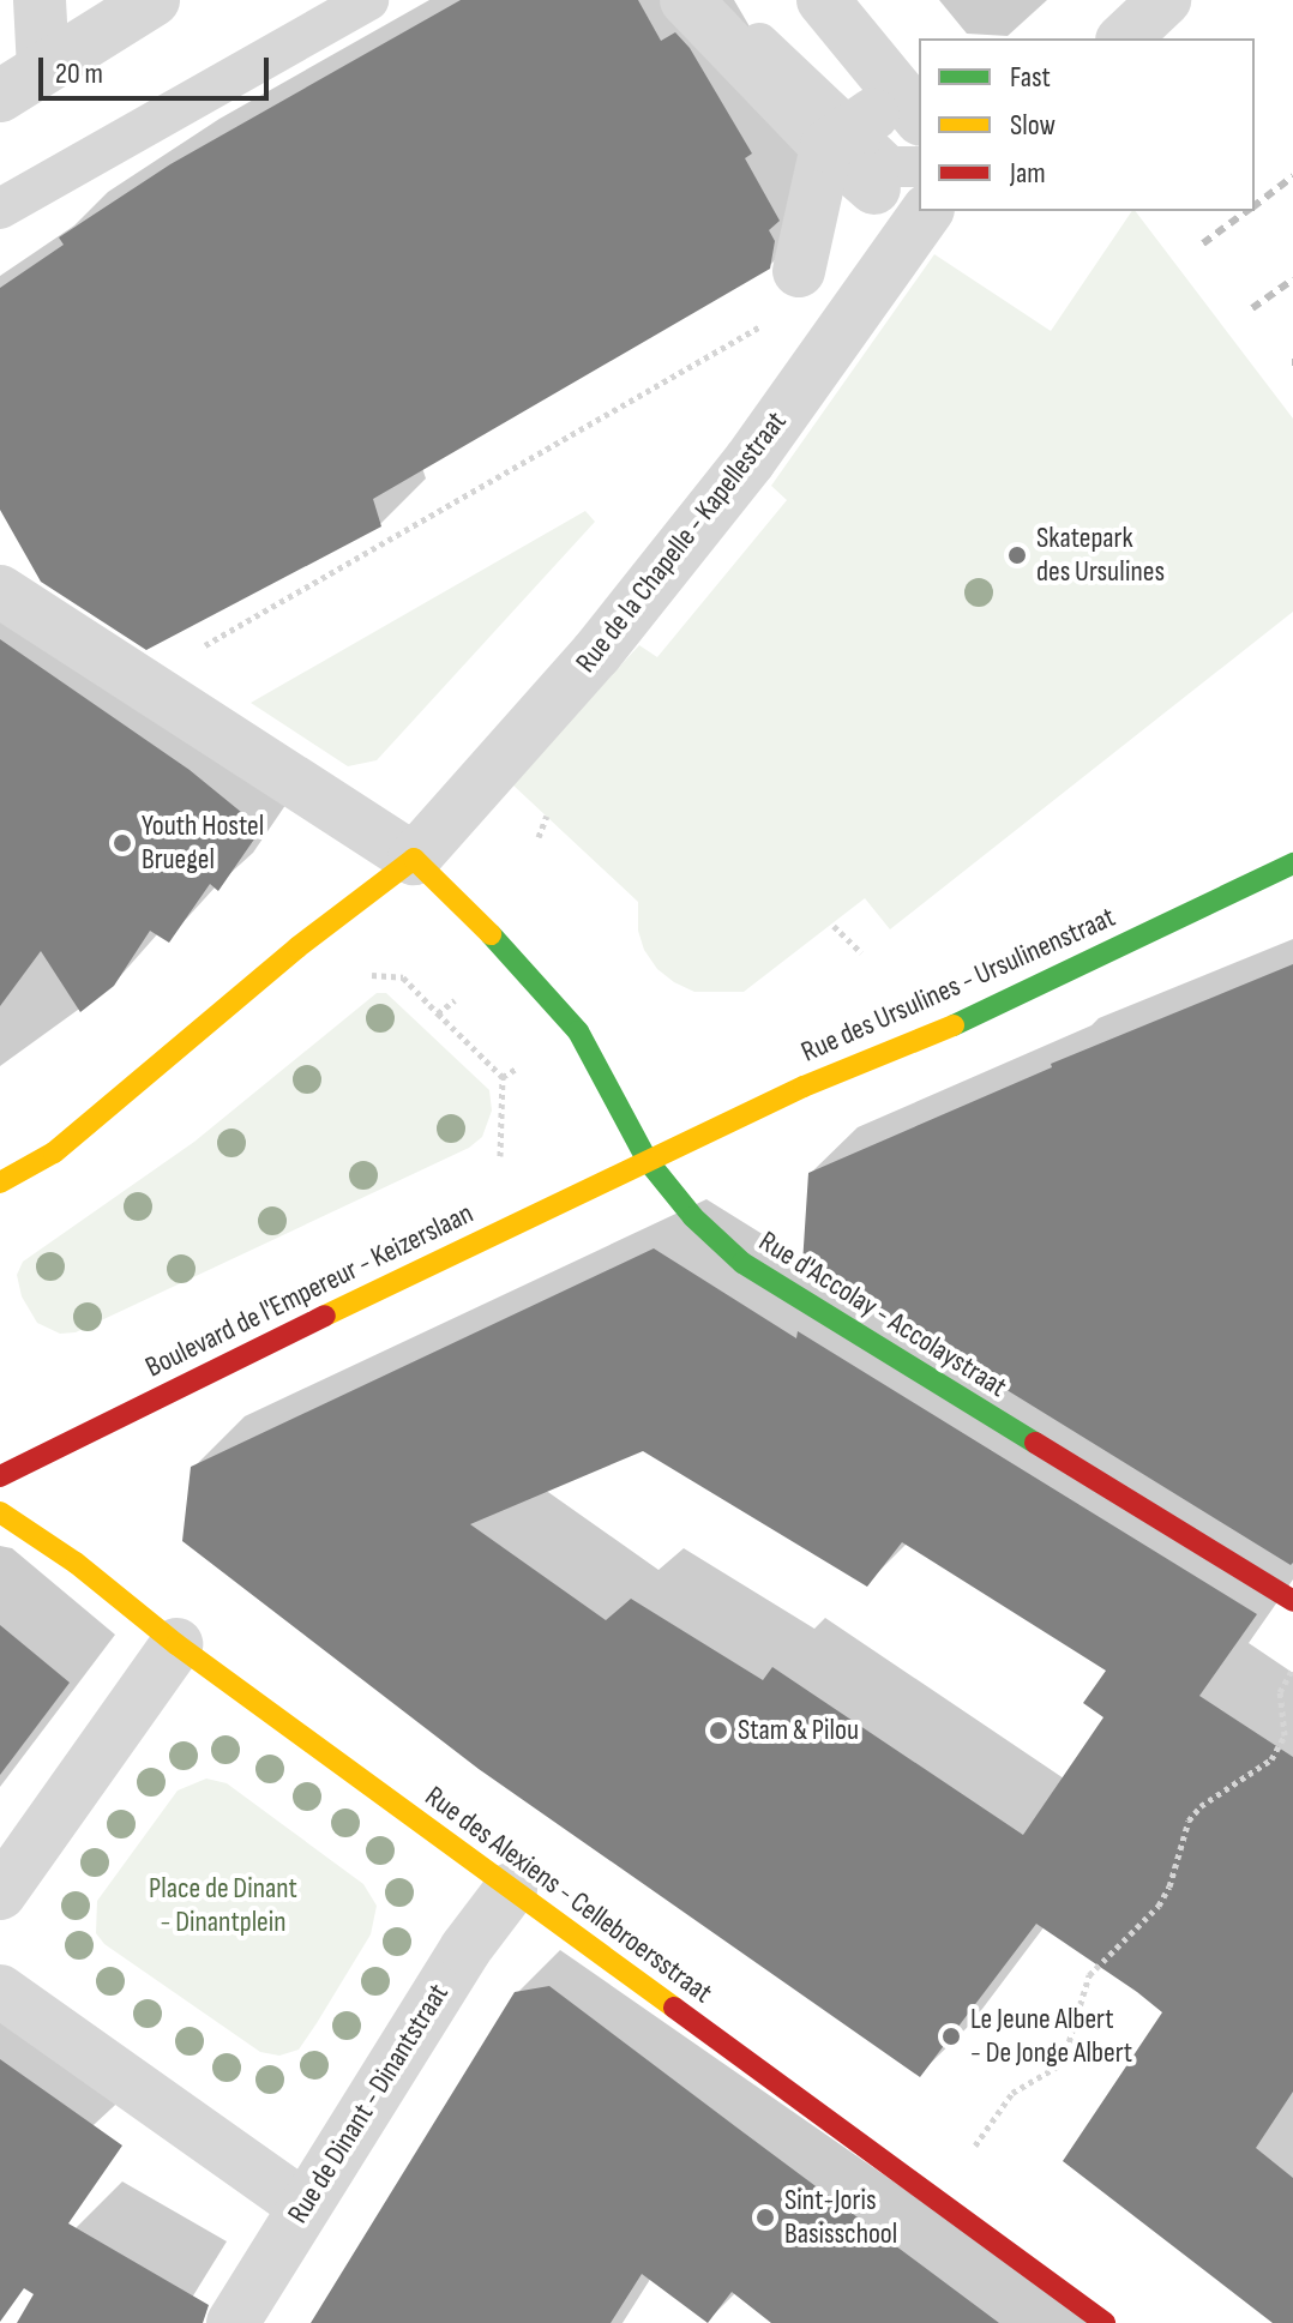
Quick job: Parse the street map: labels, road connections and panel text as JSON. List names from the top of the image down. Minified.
{"streets":{"street":["Rue de la Chapelle - Kapellestraat","Rue des Ursulines - Ursulinenstraat","Boulevard de l'Empereur - Keizerslaan","Rue d'Accolay - Accolaystraat","Rue des Alexiens - Cellebroersstraat","Rue de Dinant - Dinantstraat"]},"crossings":[["Rue de la Chapelle - Kapellestraat","Rue d'Accolay - Accolaystraat"],["Rue des Ursulines - Ursulinenstraat","Boulevard de l'Empereur - Keizerslaan"],["Rue des Ursulines - Ursulinenstraat","Rue d'Accolay - Accolaystraat"],["Boulevard de l'Empereur - Keizerslaan","Rue d'Accolay - Accolaystraat"],["Rue des Alexiens - Cellebroersstraat","Rue de Dinant - Dinantstraat"]],"parks":["Place de Dinant - Dinantplein"],"places":["Skatepark des Ursulines","Youth Hostel Bruegel","Stam & Pilou","Le Jeune Albert - De Jonge Albert","Sint-Joris Basisschool"],"legend":["Fast","Slow","Jam"],"scale_bar":"20 m"}
